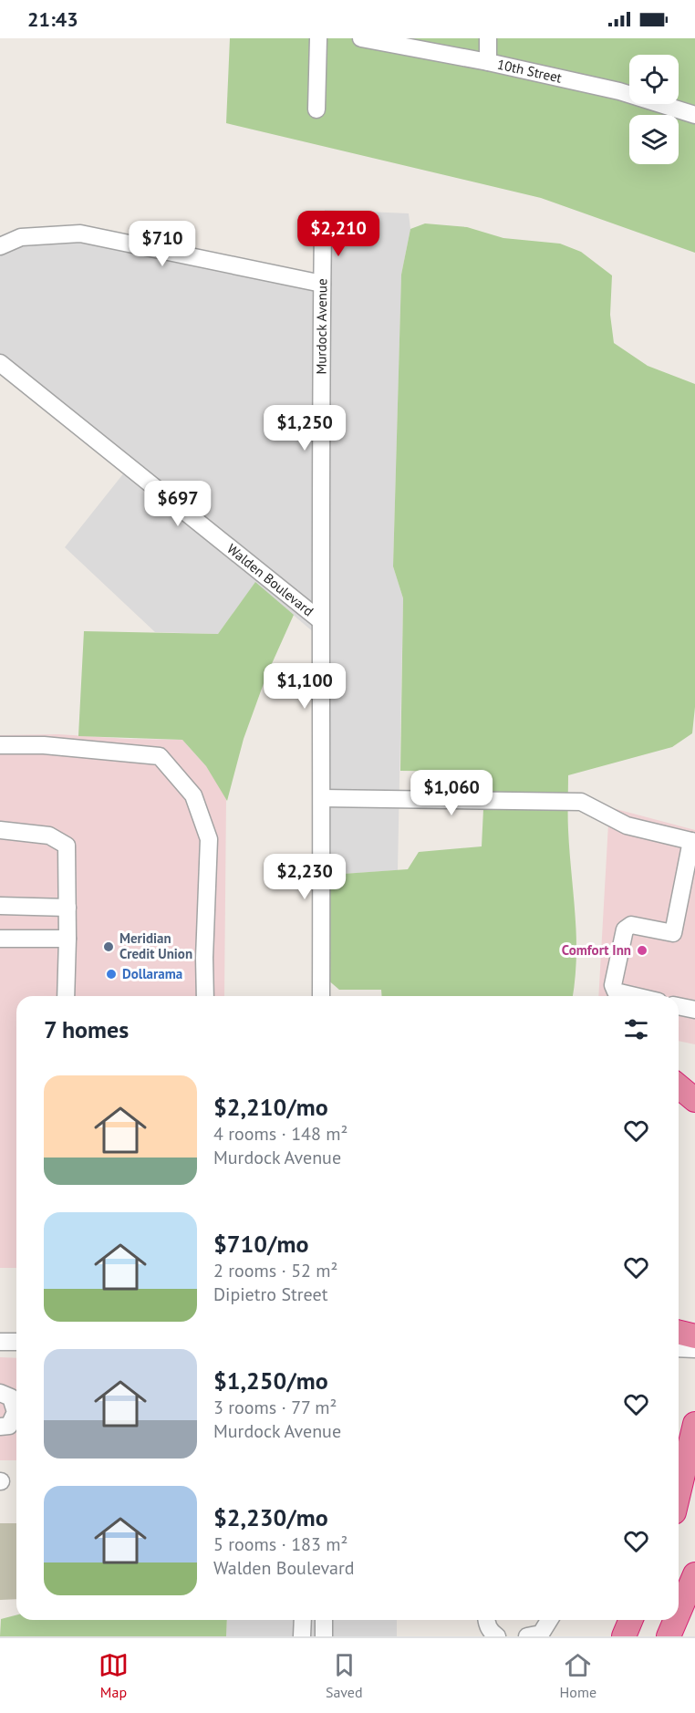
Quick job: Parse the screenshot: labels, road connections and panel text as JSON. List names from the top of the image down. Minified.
{"streets":{"street":["10th Street","Murdock Avenue","Walden Boulevard"]},"crossings":[["Murdock Avenue","Walden Boulevard"]],"places":["Meridian Credit Union","Comfort Inn","Dollarama"],"page":{"status":"21:43","price":["$2,210","$710","$1,250","$697","$1,100","$1,060","$2,230"],"heading":"7 homes","list":[{"name":"$2,210/mo","note":"4 rooms · 148 m² · Murdock Avenue"},{"name":"$710/mo","note":"2 rooms · 52 m² · Dipietro Street"},{"name":"$1,250/mo","note":"3 rooms · 77 m² · Murdock Avenue"},{"name":"$2,230/mo","note":"5 rooms · 183 m² · Walden Boulevard"}],"tabs":["Map","Saved","Home"]}}
